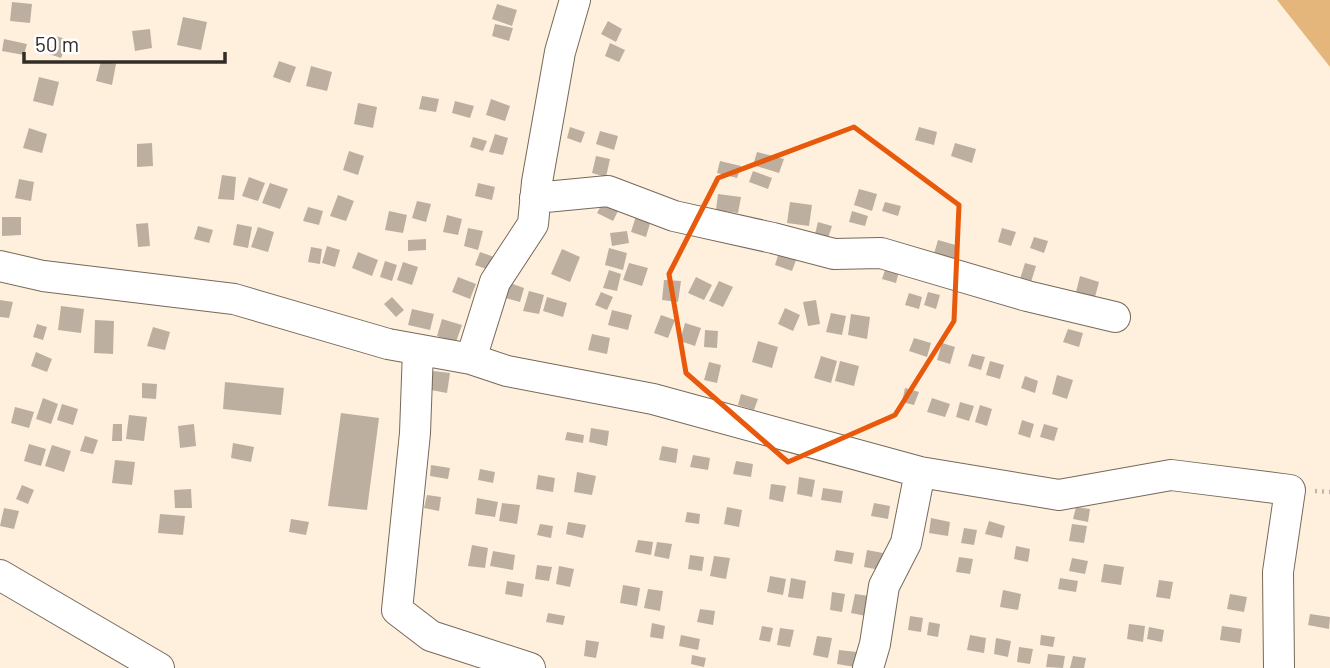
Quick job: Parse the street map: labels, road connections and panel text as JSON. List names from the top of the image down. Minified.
{"scale_bar":"50 m"}
